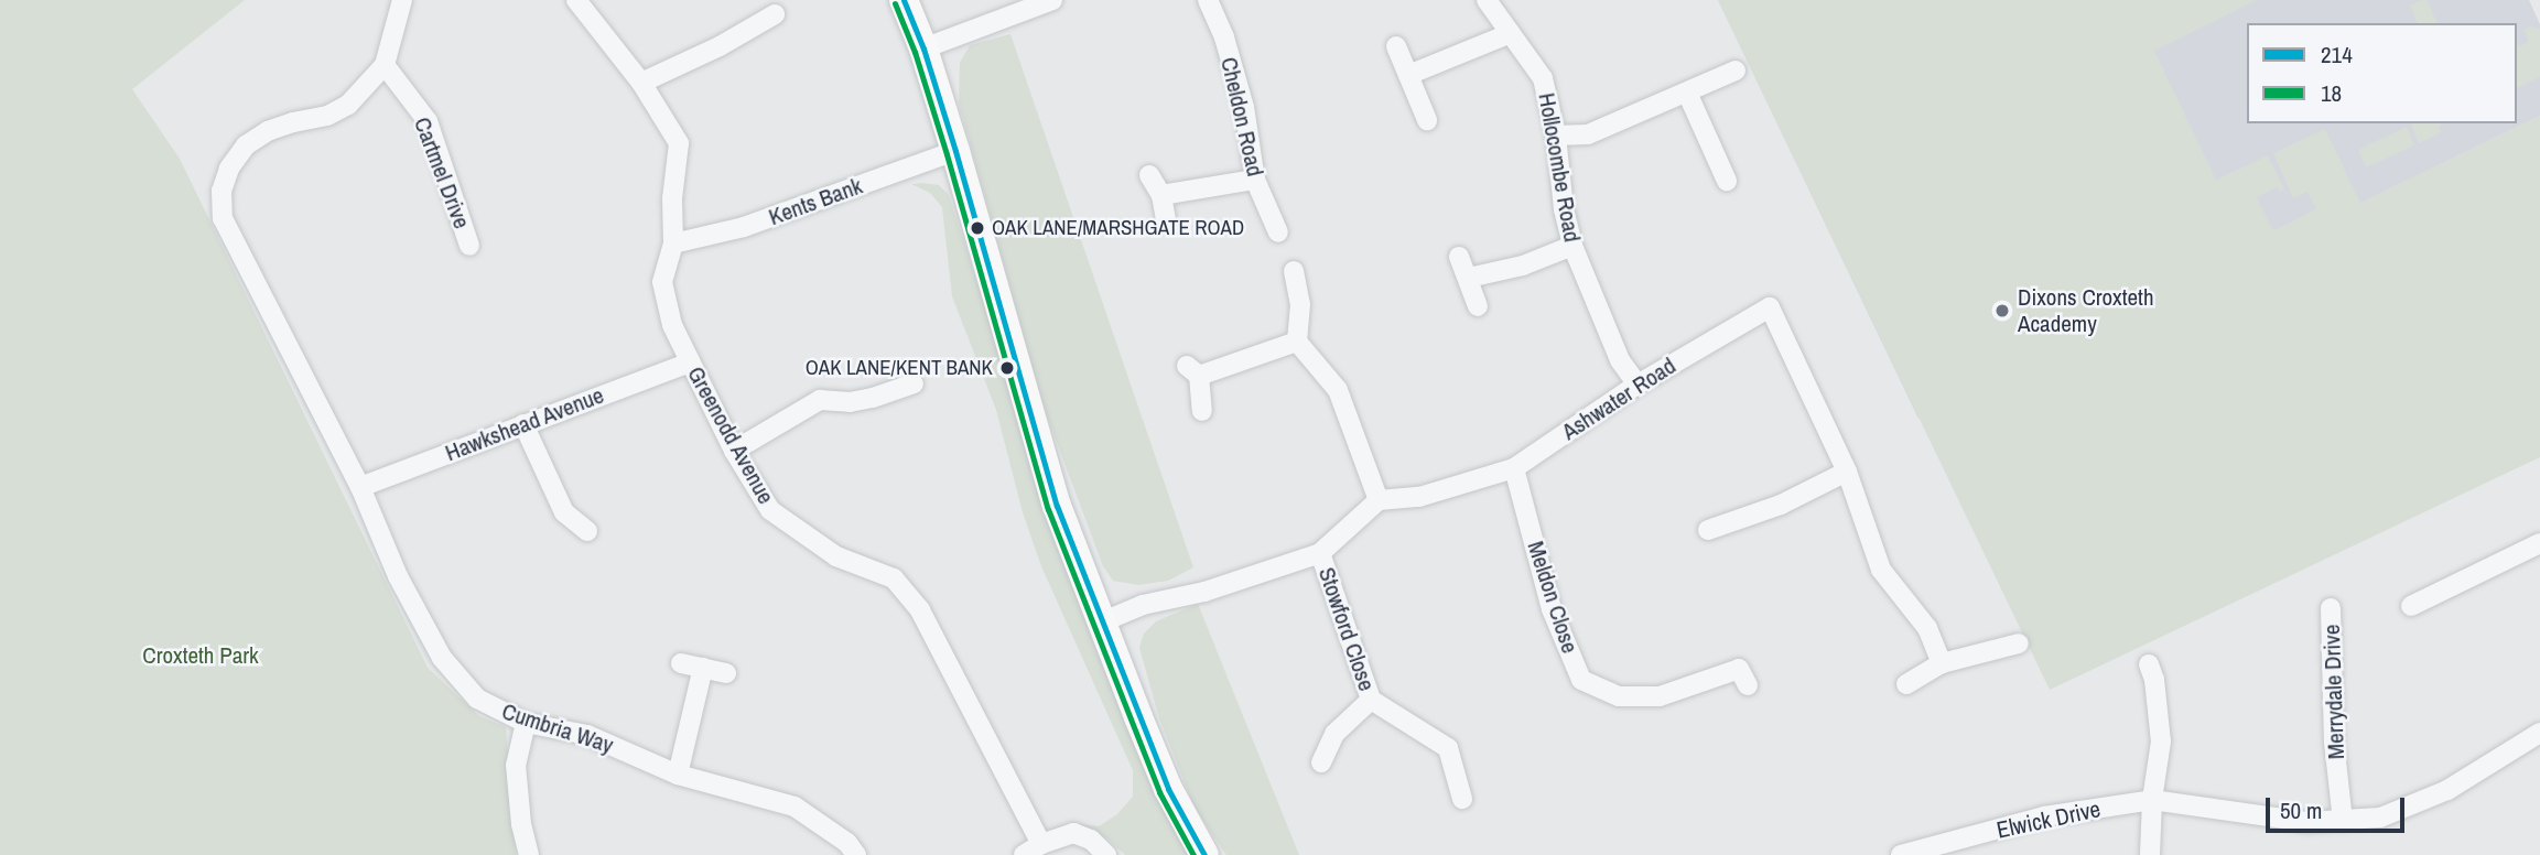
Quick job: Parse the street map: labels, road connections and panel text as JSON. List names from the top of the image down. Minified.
{"streets":{"street":["Cheldon Road","Hollocombe Road","Cartmel Drive","Kents Bank","Ashwater Road","Hawkshead Avenue","Greenodd Avenue","Meldon Close","Stowford Close","Merrydale Drive","Cumbria Way","Elwick Drive"]},"crossings":[["Hollocombe Road","Ashwater Road"],["Cartmel Drive","Cumbria Way"],["Kents Bank","Greenodd Avenue"],["Ashwater Road","Meldon Close"],["Hawkshead Avenue","Greenodd Avenue"],["Hawkshead Avenue","Cumbria Way"]],"parks":["Croxteth Park"],"places":["OAK LANE/MARSHGATE ROAD","Dixons Croxteth Academy","OAK LANE/KENT BANK"],"lines":["transit line 214","transit line 18"],"legend":["214","18"],"scale_bar":"50 m"}
